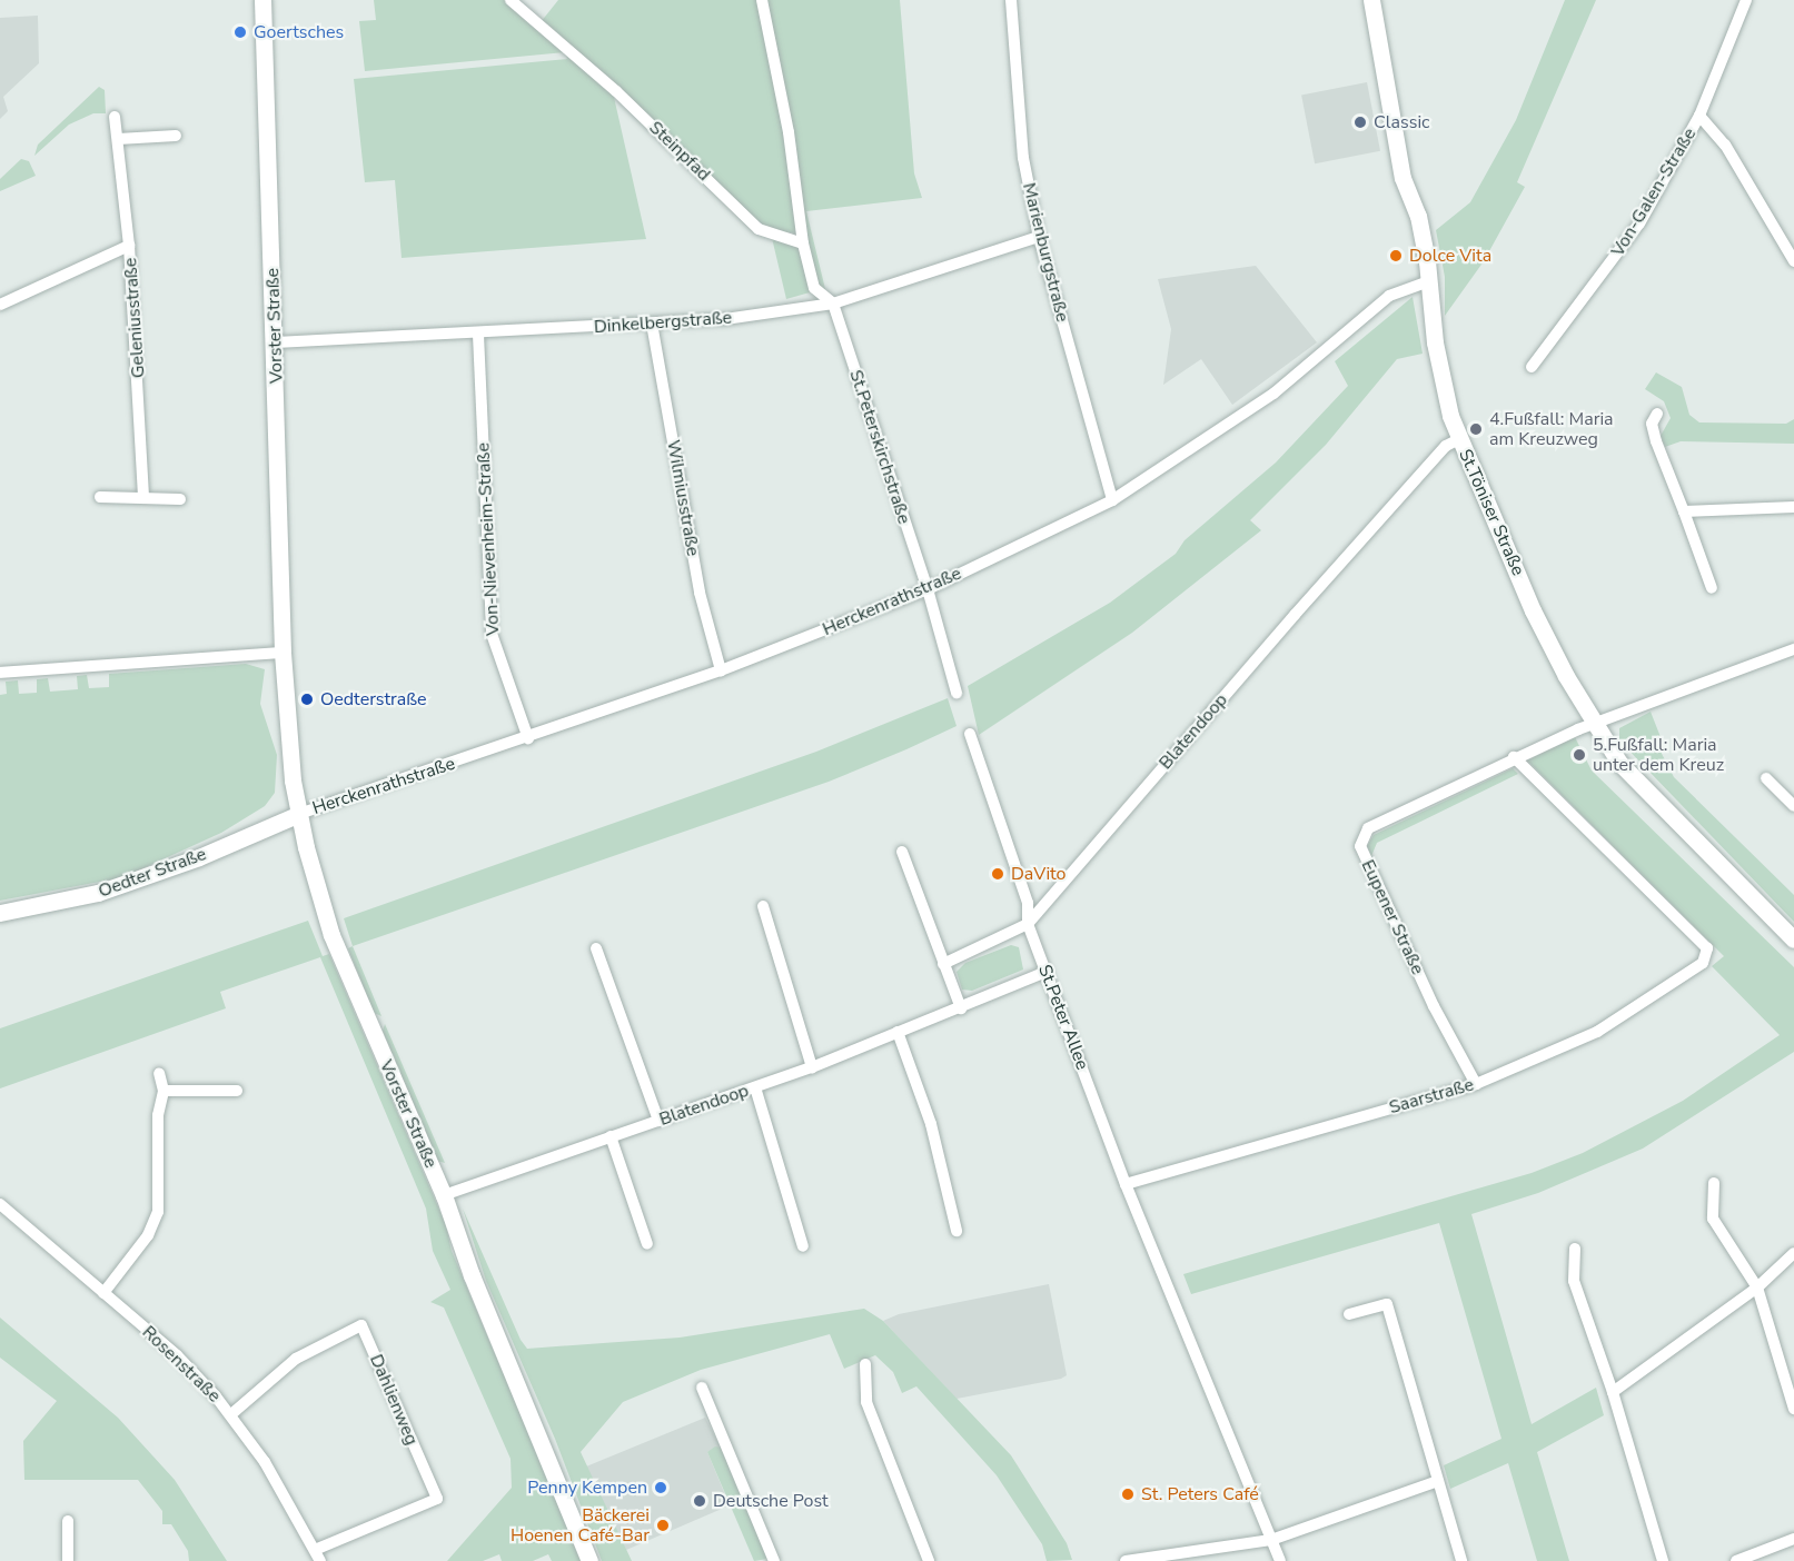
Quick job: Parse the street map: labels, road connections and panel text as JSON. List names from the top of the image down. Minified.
{"streets":{"main road":["Vorster Straße","St.Töniser Straße","Oedter Straße"],"street":["Steinpfad","Von-Galen-Straße","Marienburgstraße","Geleniusstraße","Dinkelbergstraße","St.Peterskirchstraße","Wilmiusstraße","Von-Nievenheim-Straße","Herckenrathstraße","Blatendoop","Eupener Straße","St.Peter Allee","Saarstraße","Rosenstraße","Dahlienweg"]},"crossings":[["Marienburgstraße","Dinkelbergstraße"],["Marienburgstraße","Herckenrathstraße"],["Dinkelbergstraße","Vorster Straße"],["Dinkelbergstraße","St.Peterskirchstraße"],["Dinkelbergstraße","Wilmiusstraße"],["Dinkelbergstraße","Von-Nievenheim-Straße"],["Vorster Straße","Herckenrathstraße"],["Vorster Straße","Blatendoop"],["Vorster Straße","Oedter Straße"],["St.Peterskirchstraße","Herckenrathstraße"],["Wilmiusstraße","Herckenrathstraße"],["St.Töniser Straße","Herckenrathstraße"],["St.Töniser Straße","Blatendoop"],["St.Töniser Straße","Eupener Straße"],["Von-Nievenheim-Straße","Herckenrathstraße"],["Herckenrathstraße","Oedter Straße"],["Blatendoop","St.Peter Allee"],["Eupener Straße","Saarstraße"],["St.Peter Allee","Saarstraße"],["Rosenstraße","Dahlienweg"]],"places":["Goertsches","Classic","Dolce Vita","4.Fußfall: Maria am Kreuzweg","Oedterstraße","5.Fußfall: Maria unter dem Kreuz","DaVito","Penny Kempen","St. Peters Café","Deutsche Post","Bäckerei Hoenen Café-Bar"]}
